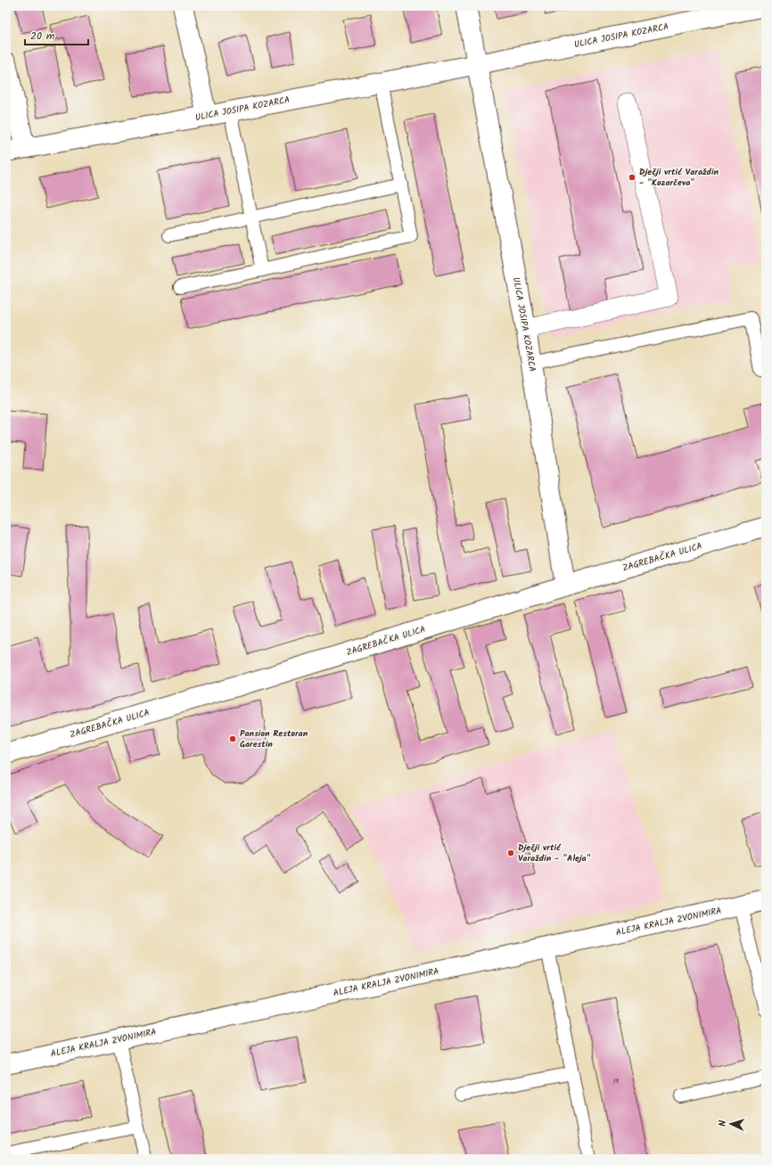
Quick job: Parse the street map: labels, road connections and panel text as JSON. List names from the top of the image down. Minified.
{"streets":{"street":["ULICA JOSIPA KOZARCA","ZAGREBAČKA ULICA","ALEJA KRALJA ZVONIMIRA"]},"crossings":[["ULICA JOSIPA KOZARCA","ZAGREBAČKA ULICA"]],"places":["Dječji vrtić Varaždin - \"Kozarčeva\"","Pansion Restoran Garestin","Dječji vrtić Varaždin - \"Aleja\""],"house_numbers":["19"],"scale_bar":"20 m","north":"left"}
